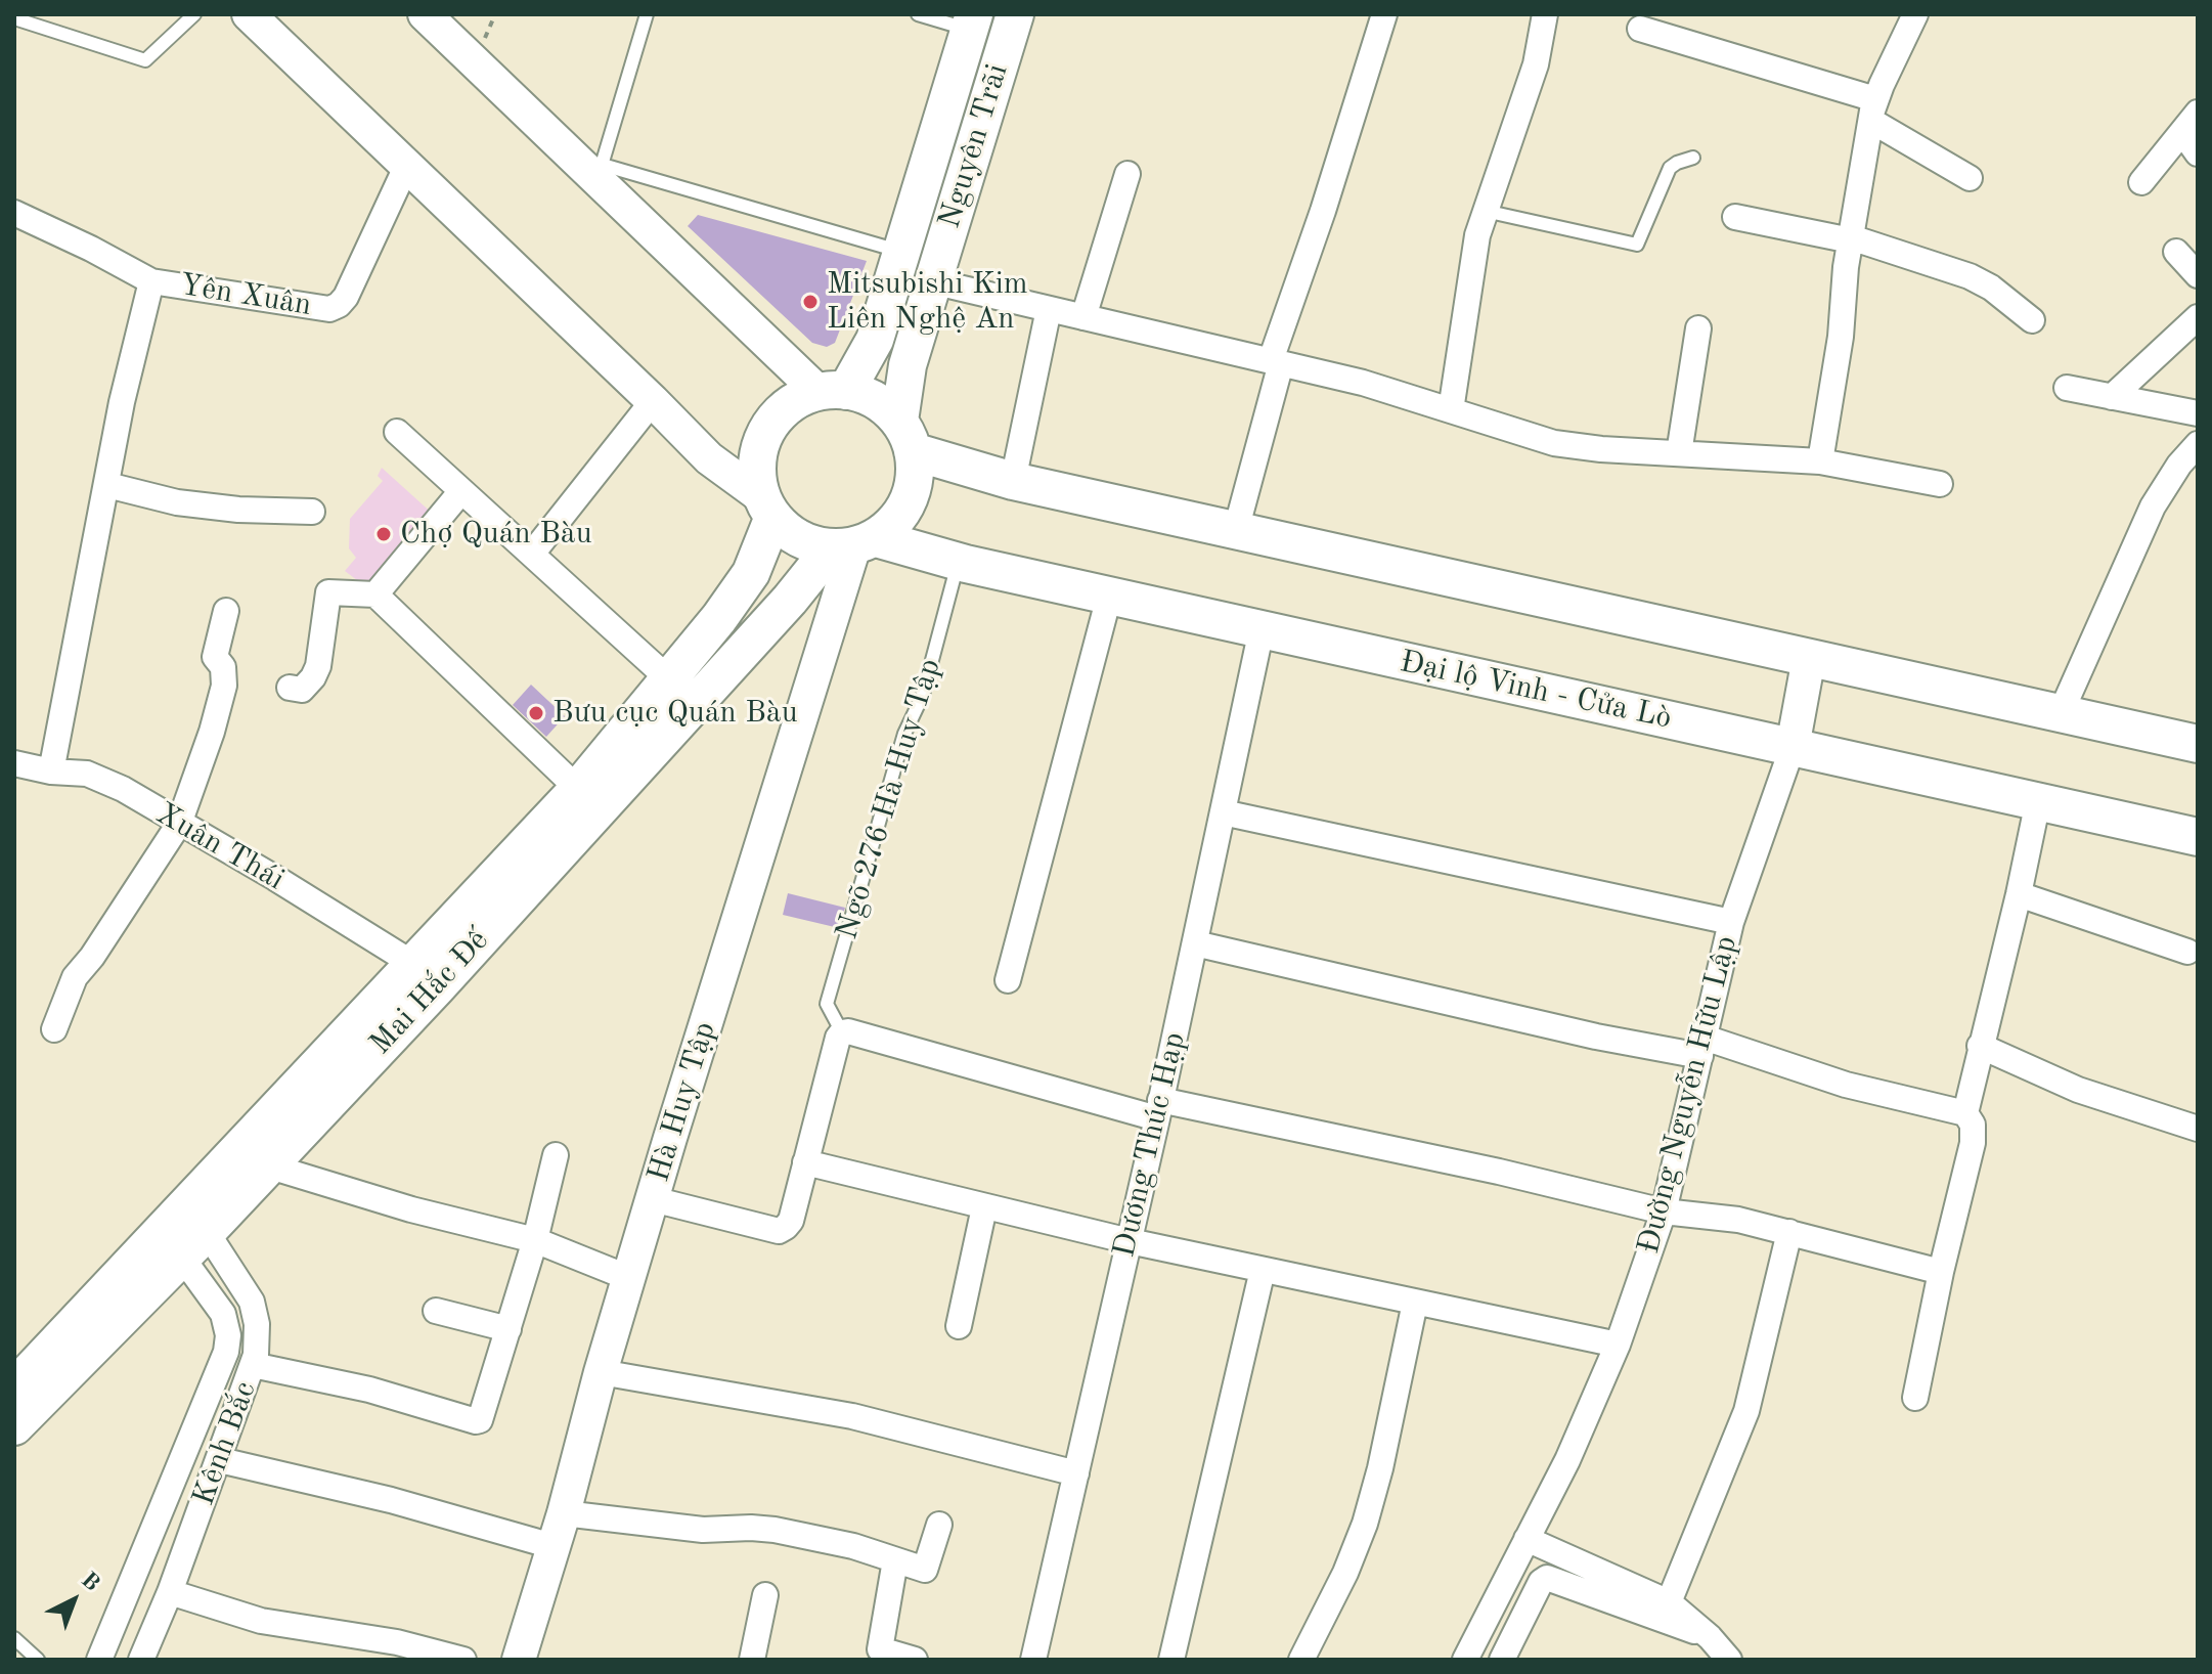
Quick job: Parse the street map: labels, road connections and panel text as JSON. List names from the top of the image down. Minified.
{"streets":{"main road":["Nguyên Trãi","Đại lộ Vinh - Cửa Lò","Mai Hắc Đế"],"street":["Yên Xuân","Xuân Thái","Đường Nguyễn Hữu Lập","Hà Huy Tập","Dương Thúc Hạp","Kênh Bắc"],"lane":["Ngõ 276 Hà Huy Tập"]},"crossings":[["Nguyên Trãi","Đại lộ Vinh - Cửa Lò"],["Nguyên Trãi","Mai Hắc Đế"],["Nguyên Trãi","Hà Huy Tập"],["Đại lộ Vinh - Cửa Lò","Ngõ 276 Hà Huy Tập"],["Đại lộ Vinh - Cửa Lò","Mai Hắc Đế"],["Đại lộ Vinh - Cửa Lò","Đường Nguyễn Hữu Lập"],["Đại lộ Vinh - Cửa Lò","Hà Huy Tập"],["Đại lộ Vinh - Cửa Lò","Dương Thúc Hạp"],["Xuân Thái","Mai Hắc Đế"],["Mai Hắc Đế","Hà Huy Tập"],["Mai Hắc Đế","Kênh Bắc"]],"places":["Mitsubishi Kim Liên Nghệ An","Chợ Quán Bàu","Bưu cục Quán Bàu"],"north":"top right"}
